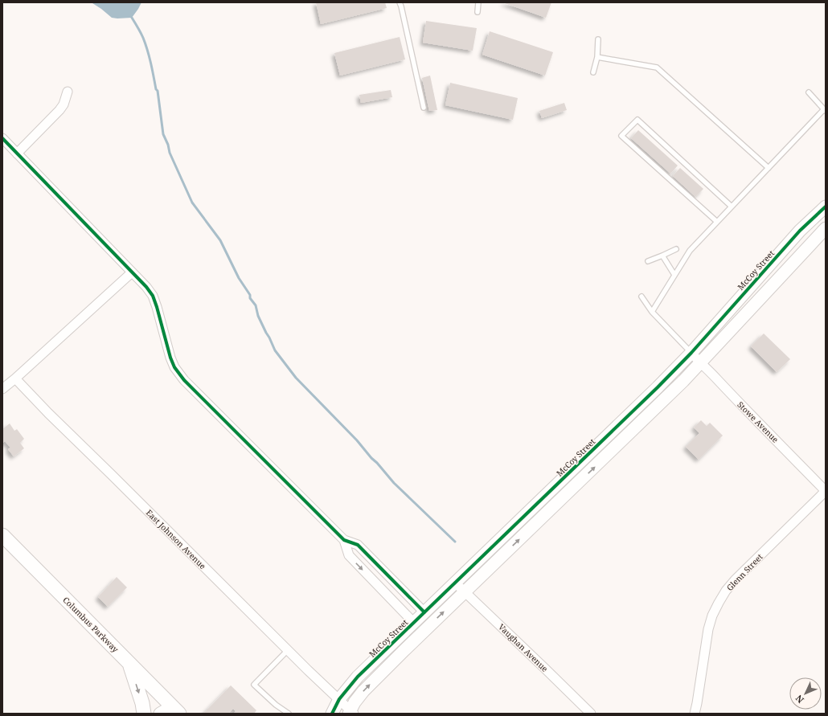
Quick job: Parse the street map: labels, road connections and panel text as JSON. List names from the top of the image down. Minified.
{"streets":{"main road":["Columbus Parkway"],"street":["McCoy Street","Stowe Avenue","East Johnson Avenue","Glenn Street","Vaughan Avenue"]},"crossings":[["McCoy Street","Stowe Avenue"],["McCoy Street","East Johnson Avenue"],["McCoy Street","Vaughan Avenue"],["Stowe Avenue","Glenn Street"]],"north":"bottom left"}
